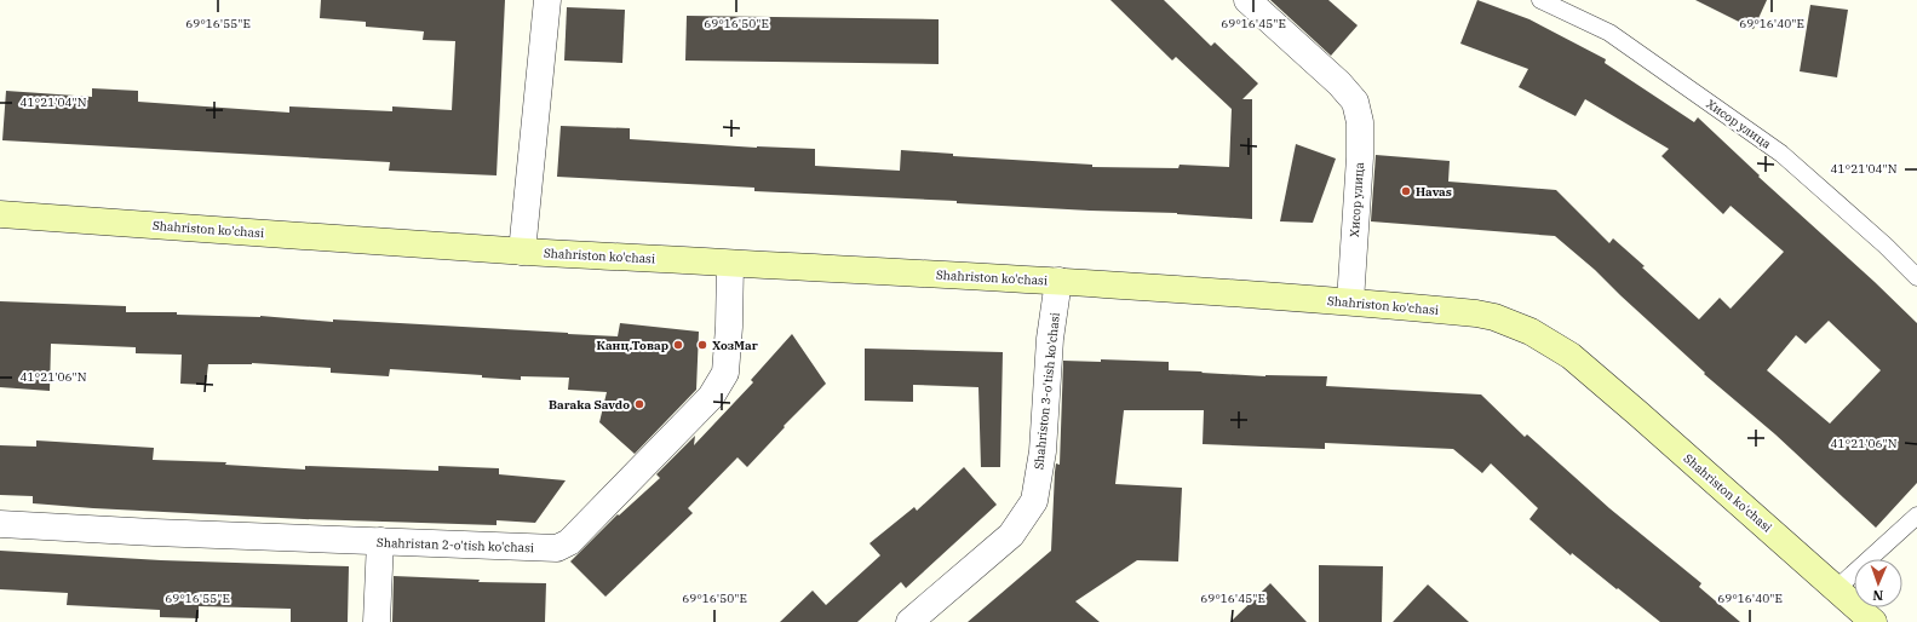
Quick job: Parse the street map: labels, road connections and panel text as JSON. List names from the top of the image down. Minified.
{"streets":{"main road":["Shahriston ko'chasi"],"street":["Хисор улица","Shahriston 3-o'tish ko'chasi","Shahristan 2-o'tish ko'chasi"]},"crossings":[["Хисор улица","Shahriston ko'chasi"],["Shahriston ko'chasi","Shahriston 3-o'tish ko'chasi"],["Shahriston ko'chasi","Shahristan 2-o'tish ko'chasi"]],"places":["Havas","Канц.Товар","ХозМаг","Baraka Savdo"],"north":"bottom","coordinates":["69°16'55\"E","69°16'50\"E","69°16'45\"E","69°16'40\"E","41°21'04\"N","41°21'06\"N"]}
